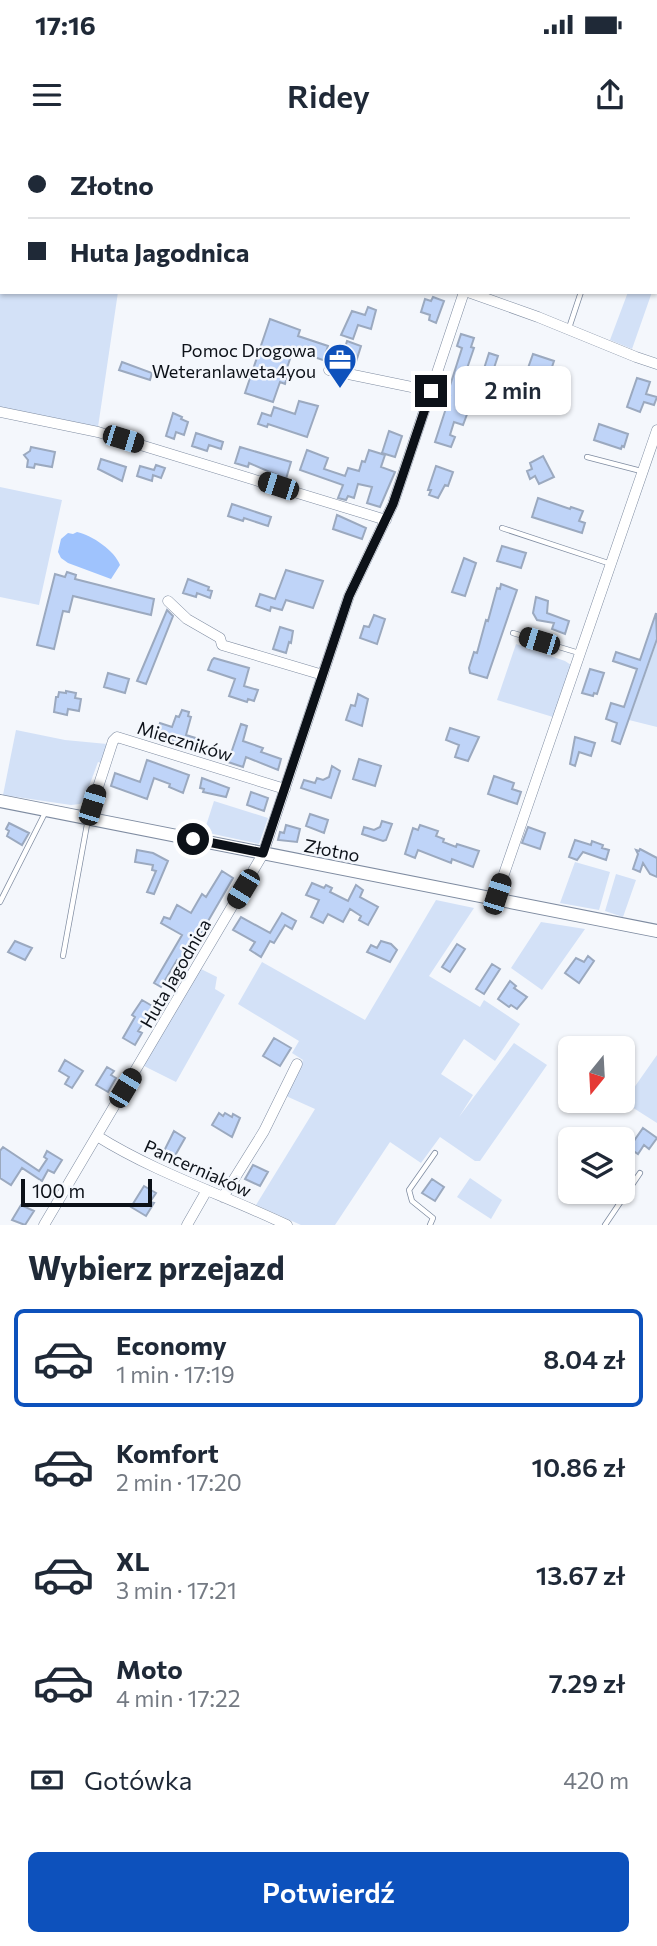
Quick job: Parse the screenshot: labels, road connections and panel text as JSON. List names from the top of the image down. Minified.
{"streets":{"street":["Mieczników","Złotno","Huta Jagodnica","Pancerniaków"]},"crossings":[["Mieczników","Złotno"],["Mieczników","Huta Jagodnica"],["Złotno","Huta Jagodnica"],["Huta Jagodnica","Pancerniaków"]],"places":{"office":["Pomoc Drogowa Weteranlaweta4you"]},"scale_bar":"100 m","north":"bottom","page":{"status":"17:16","header":"Ridey","banner":["Złotno","Huta Jagodnica"],"bubble":"2 min","scale":"100 m","heading":"Wybierz przejazd","list":[{"name":"Economy","note":"1 min · 17:19","value":"8.04 zł"},{"name":"Komfort","note":"2 min · 17:20","value":"10.86 zł"},{"name":"XL","note":"3 min · 17:21","value":"13.67 zł"},{"name":"Moto","note":"4 min · 17:22","value":"7.29 zł"}],"pay":["Gotówka","420 m"],"buttons":"Potwierdź"}}
